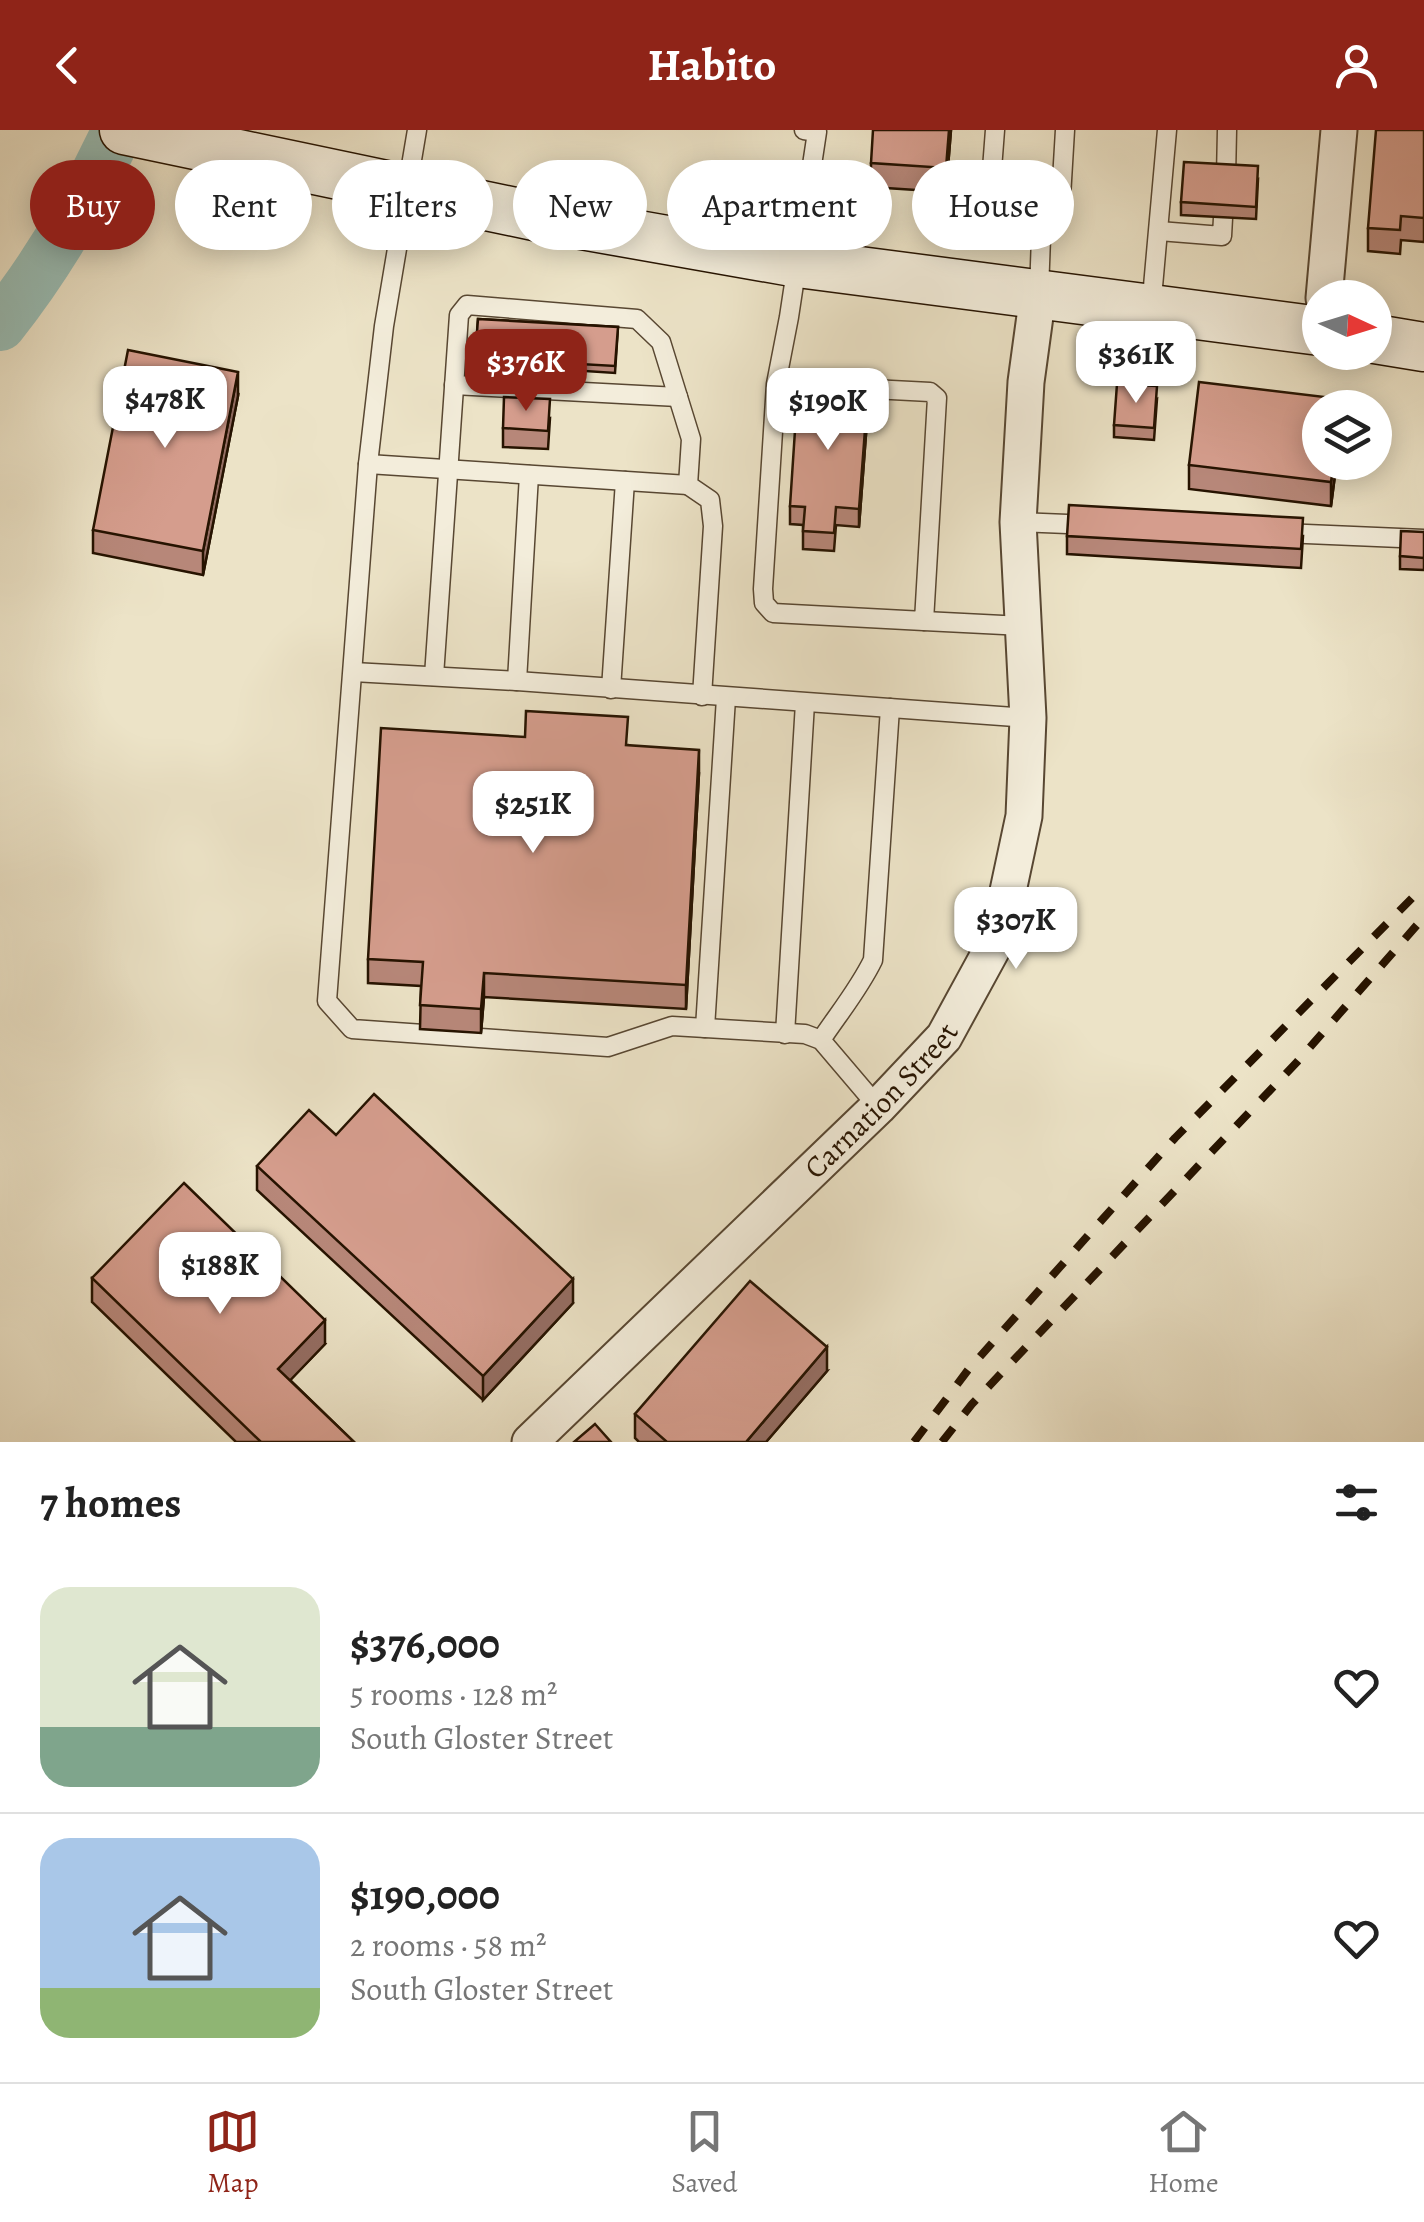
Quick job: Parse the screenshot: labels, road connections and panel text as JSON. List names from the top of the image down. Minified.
{"streets":{"street":["Carnation Street"]},"north":"right","page":{"header":"Habito","chip":["Buy","Rent","Filters","New","Apartment","House"],"price":["$361K","$376K","$478K","$190K","$251K","$307K","$188K"],"heading":"7 homes","list":[{"name":"$376,000","note":"5 rooms · 128 m² · South Gloster Street"},{"name":"$190,000","note":"2 rooms · 58 m² · South Gloster Street"}],"tabs":["Map","Saved","Home"]}}
